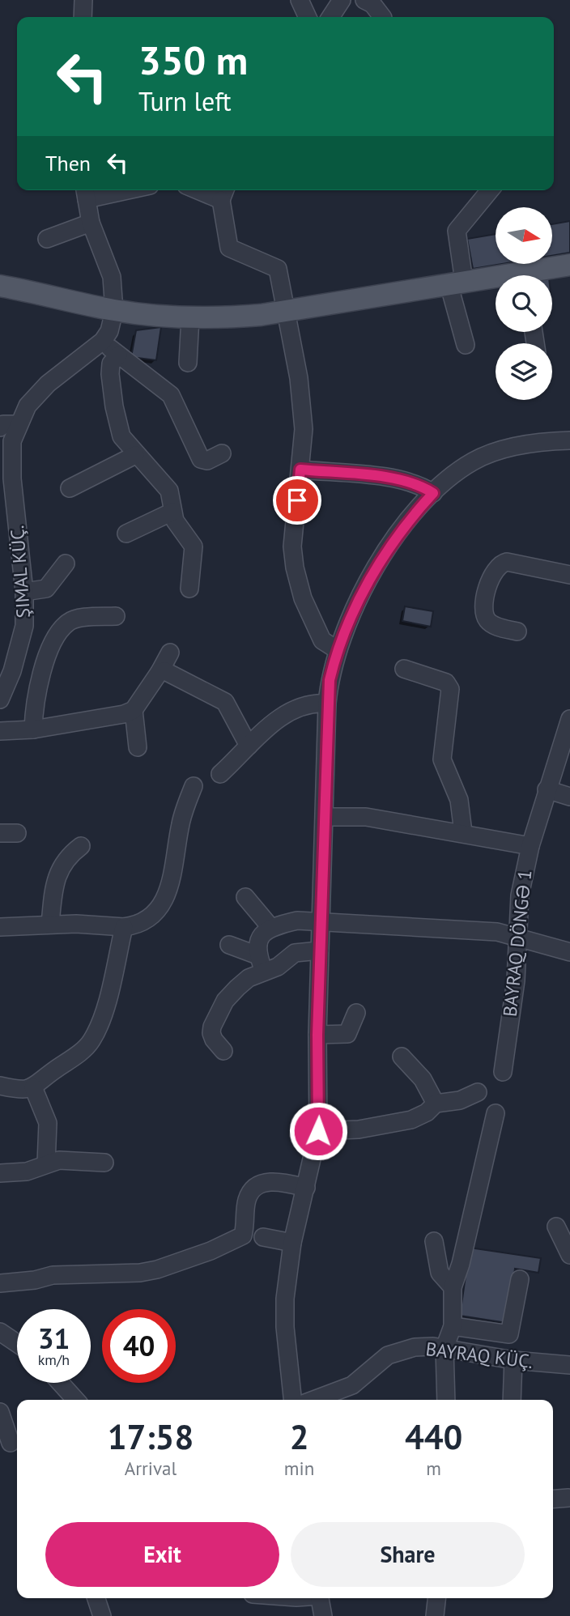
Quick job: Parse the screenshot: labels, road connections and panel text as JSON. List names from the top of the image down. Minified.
{"streets":{"street":["ŞIMAL KÜÇ.","BAYRAQ DÖNGƏ 1","BAYRAQ KÜÇ."]},"north":"right","page":{"turn":["350 m","Turn left"],"then":"Then","speed":"31 km/h","limit":"40","eta":["17:58","Arrival","2","min","440","m"],"buttons":["Exit","Share"]}}
